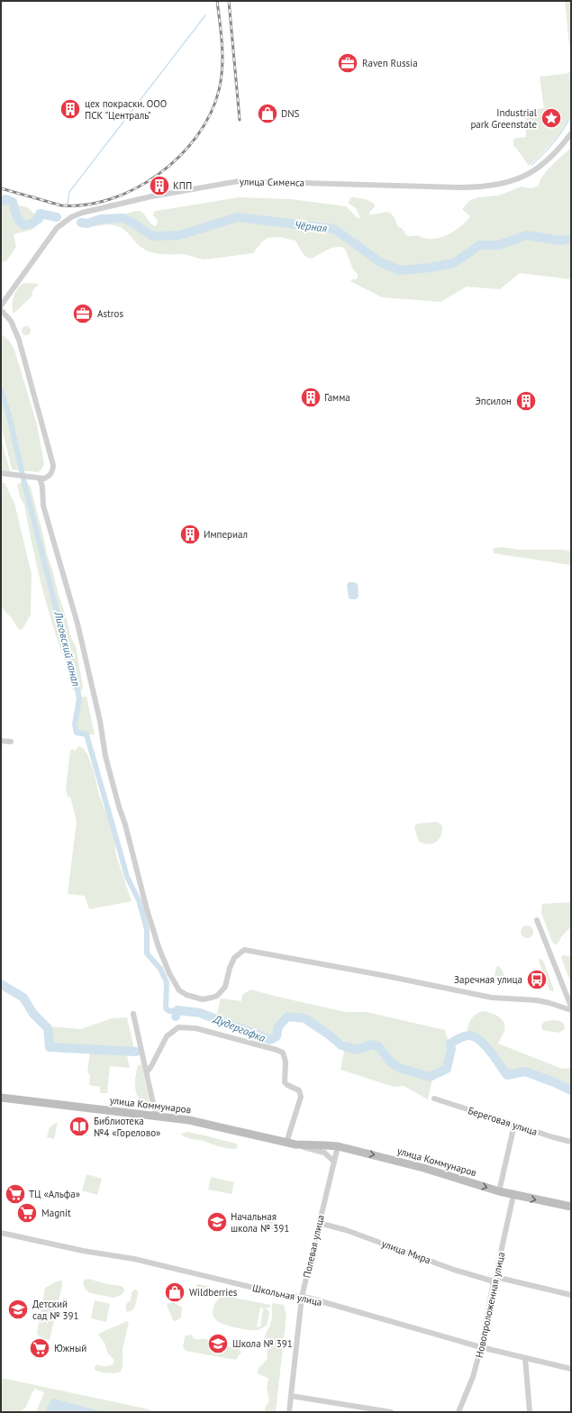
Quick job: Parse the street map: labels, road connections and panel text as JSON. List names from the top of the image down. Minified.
{"streets":{"street":["улица Сименса","улица Коммунаров","Береговая улица","Полевая улица","улица Мира","Школьная улица","Новопроложенная улица"]},"crossings":[["улица Коммунаров","Полевая улица"],["улица Коммунаров","Новопроложенная улица"],["Полевая улица","улица Мира"],["Полевая улица","Школьная улица"],["улица Мира","Новопроложенная улица"],["Школьная улица","Новопроложенная улица"]],"one_way":["улица Коммунаров"],"water":["Чёрная","Лиговский канал","Дудергофка"],"places":{"office":["Raven Russia","Astros"],"building":["цех покраски. ООО ПСК \"Централь\"","КПП","Гамма","Эпсилон","Империал"],"shop":["DNS","Wildberries"],"place":["Industrial park Greenstate"],"bus stop":["Заречная улица"],"library":["Библиотека №4 «Горелово»"],"supermarket":["ТЦ «Альфа»","Magnit","Южный"],"school or university":["Начальная школа № 391","Детский сад № 391","Школа № 391"]}}
